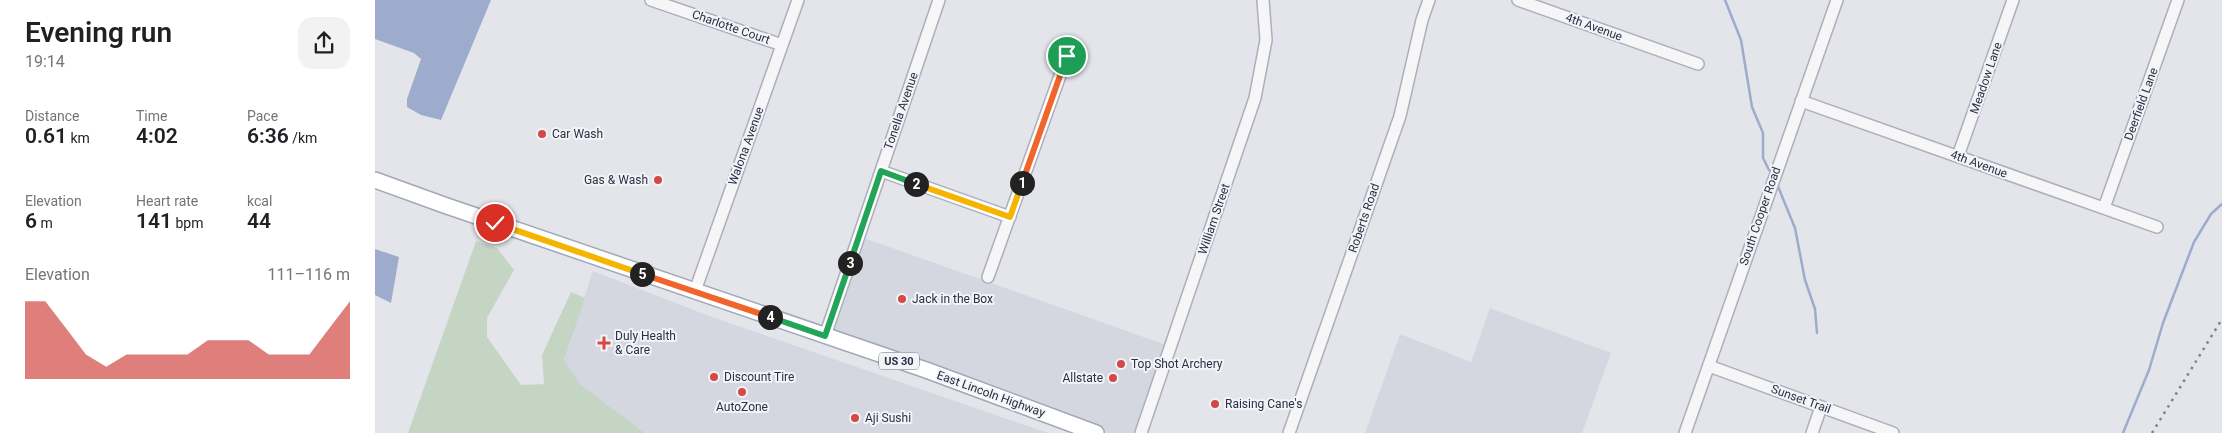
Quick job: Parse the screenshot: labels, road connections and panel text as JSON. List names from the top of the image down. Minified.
{"streets":{"main road":["US 30","East Lincoln Highway"],"street":["Charlotte Court","4th Avenue","Meadow Lane","Deerfield Lane","Tonella Avenue","Walona Avenue","South Cooper Road","Roberts Road","William Street","Sunset Trail"]},"crossings":[["Charlotte Court","Walona Avenue"],["4th Avenue","Meadow Lane"],["4th Avenue","Deerfield Lane"],["4th Avenue","South Cooper Road"],["Tonella Avenue","East Lincoln Highway"],["Walona Avenue","East Lincoln Highway"],["South Cooper Road","Sunset Trail"]],"places":{"other":["Car Wash","Gas & Wash","Jack in the Box","Top Shot Archery","Discount Tire","Allstate","AutoZone","Raising Cane's","Aji Sushi"],"health":["Duly Health & Care"]},"page":{"heading":["Evening run","19:14"],"stats":[["Distance","0.61 km"],["Time","4:02"],["Pace","6:36 /km"],["Elevation","6 m"],["Heart rate","141 bpm"],["kcal","44"]],"pins":["1","2","3","5","4"],"chart":["Elevation","111–116 m"]}}
